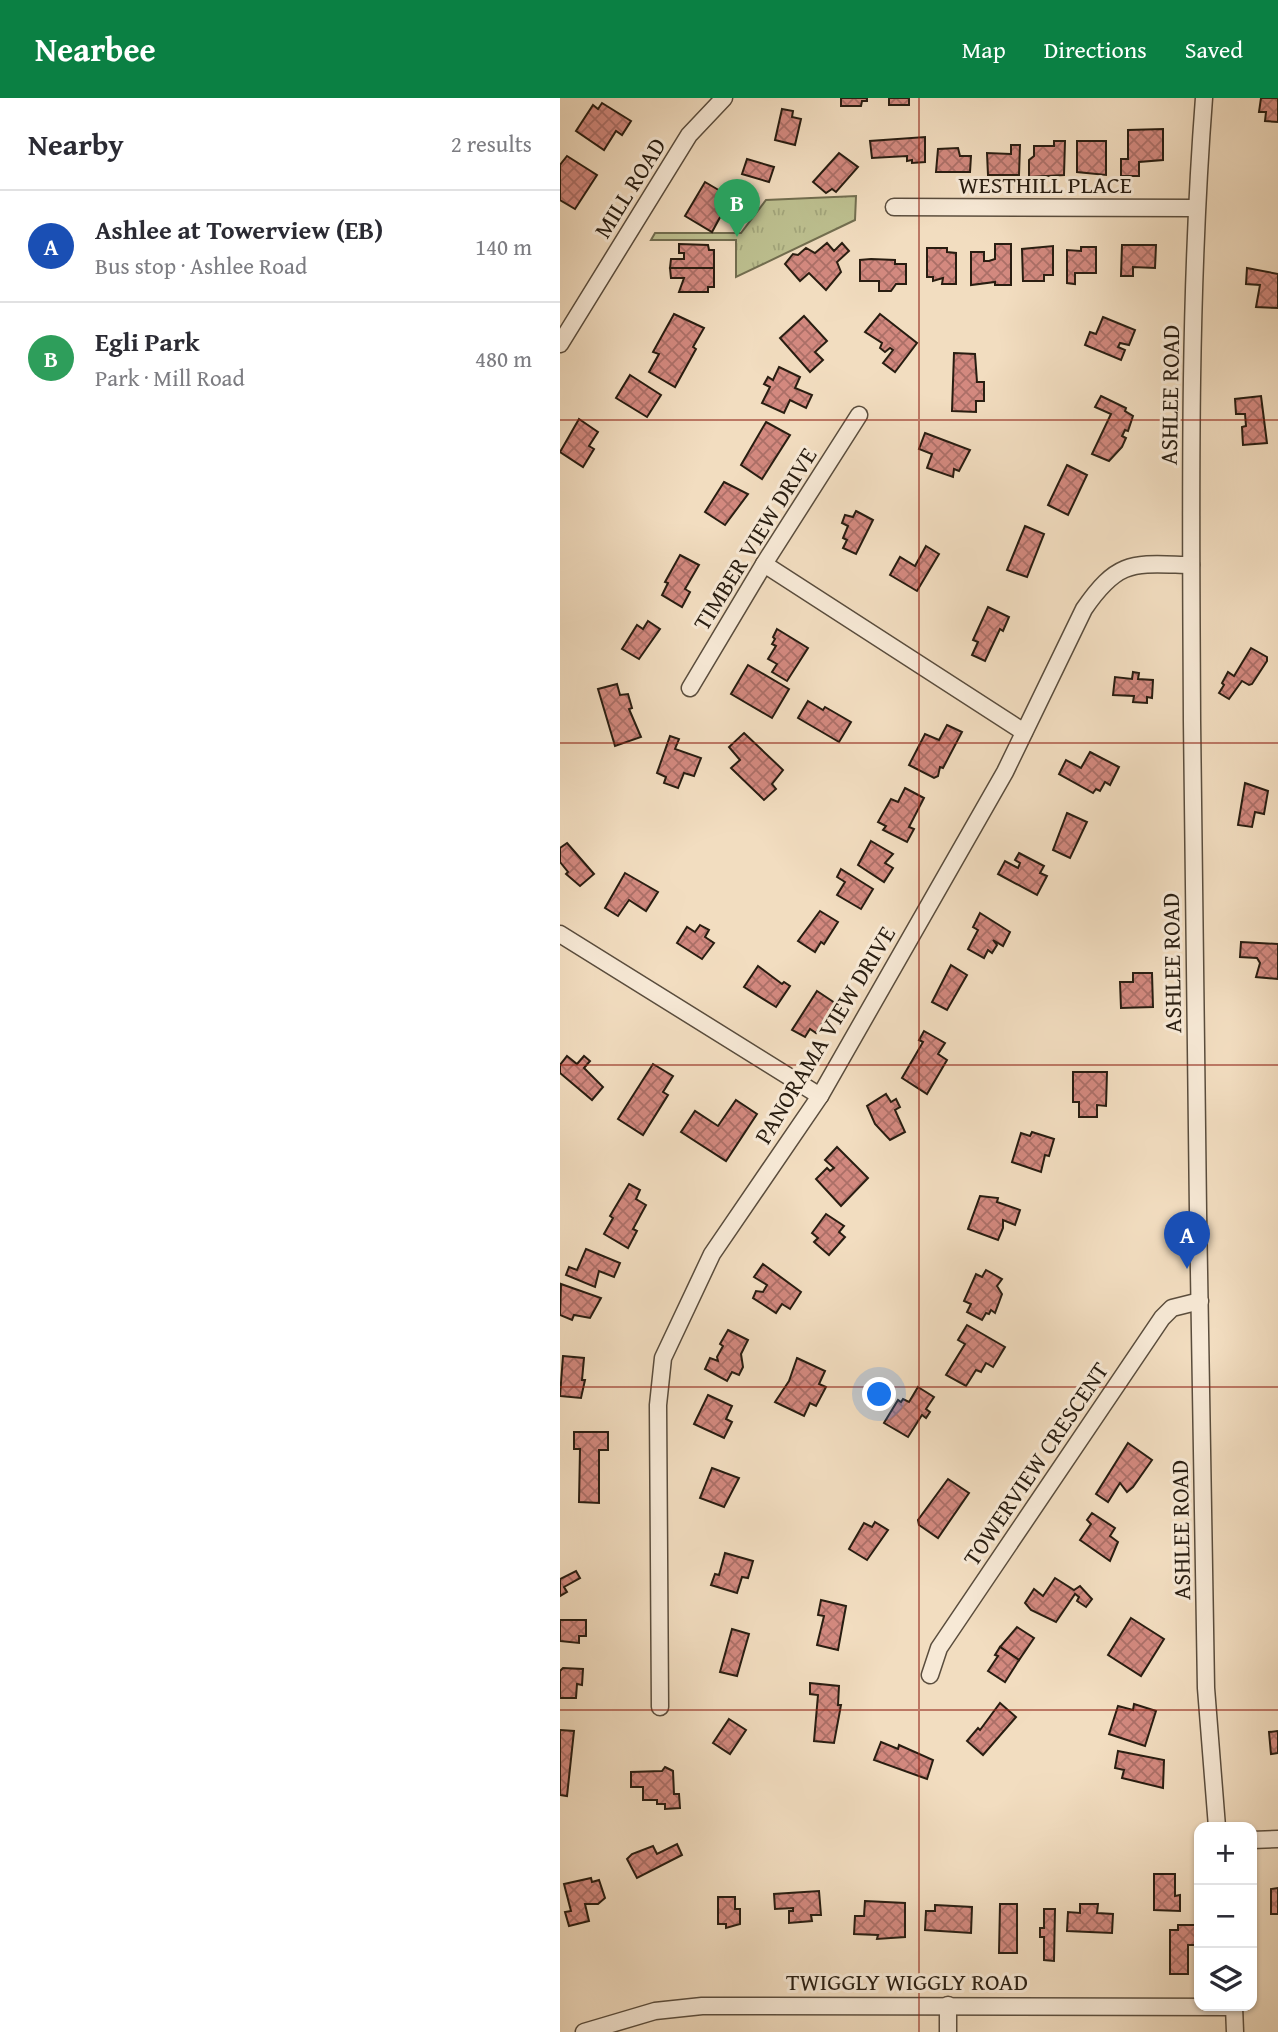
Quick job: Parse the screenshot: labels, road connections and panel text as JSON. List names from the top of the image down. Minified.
{"streets":{"street":["WESTHILL PLACE","MILL ROAD","ASHLEE ROAD","TIMBER VIEW DRIVE","PANORAMA VIEW DRIVE","TOWERVIEW CRESCENT","TWIGGLY WIGGLY ROAD"]},"crossings":[["WESTHILL PLACE","ASHLEE ROAD"],["ASHLEE ROAD","PANORAMA VIEW DRIVE"],["ASHLEE ROAD","TOWERVIEW CRESCENT"]],"page":{"header":"Nearbee","nav":["Map","Directions","Saved"],"heading":["Nearby","2 results"],"pins":["B","A"],"list":[{"mark":"A","name":"Ashlee at Towerview (EB)","note":"Bus stop · Ashlee Road","value":"140 m"},{"mark":"B","name":"Egli Park","note":"Park · Mill Road","value":"480 m"}],"map_buttons":["+","−"]}}
